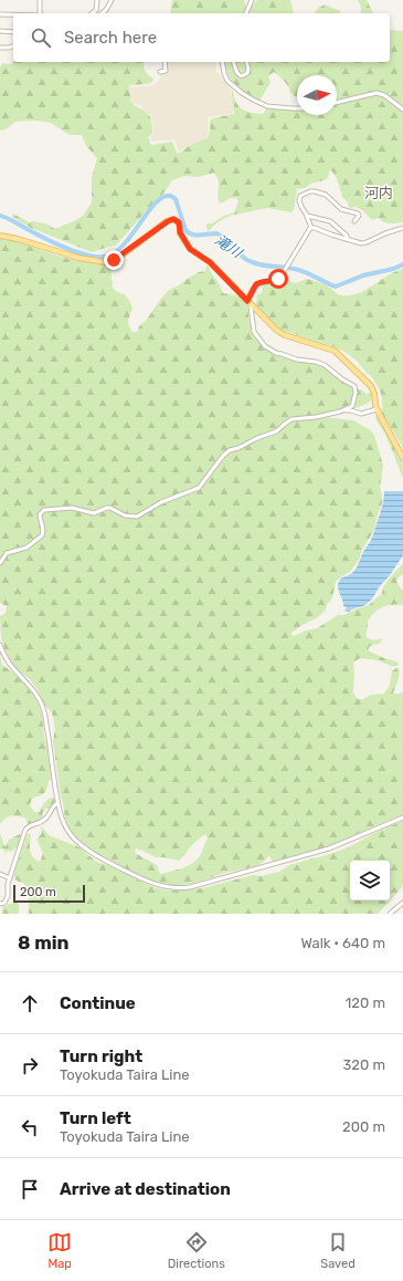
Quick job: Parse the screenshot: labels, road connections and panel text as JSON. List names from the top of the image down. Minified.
{"districts":["河内"],"water":["滝川"],"scale_bar":"200 m","north":"right","page":{"search":"Search here","scale":"200 m","heading":["8 min","Walk · 640 m"],"list":[["Continue","120 m"],["Turn right","Toyokuda Taira Line","320 m"],["Turn left","Toyokuda Taira Line","200 m"],"Arrive at destination"],"nav":["Map","Directions","Saved"]}}
